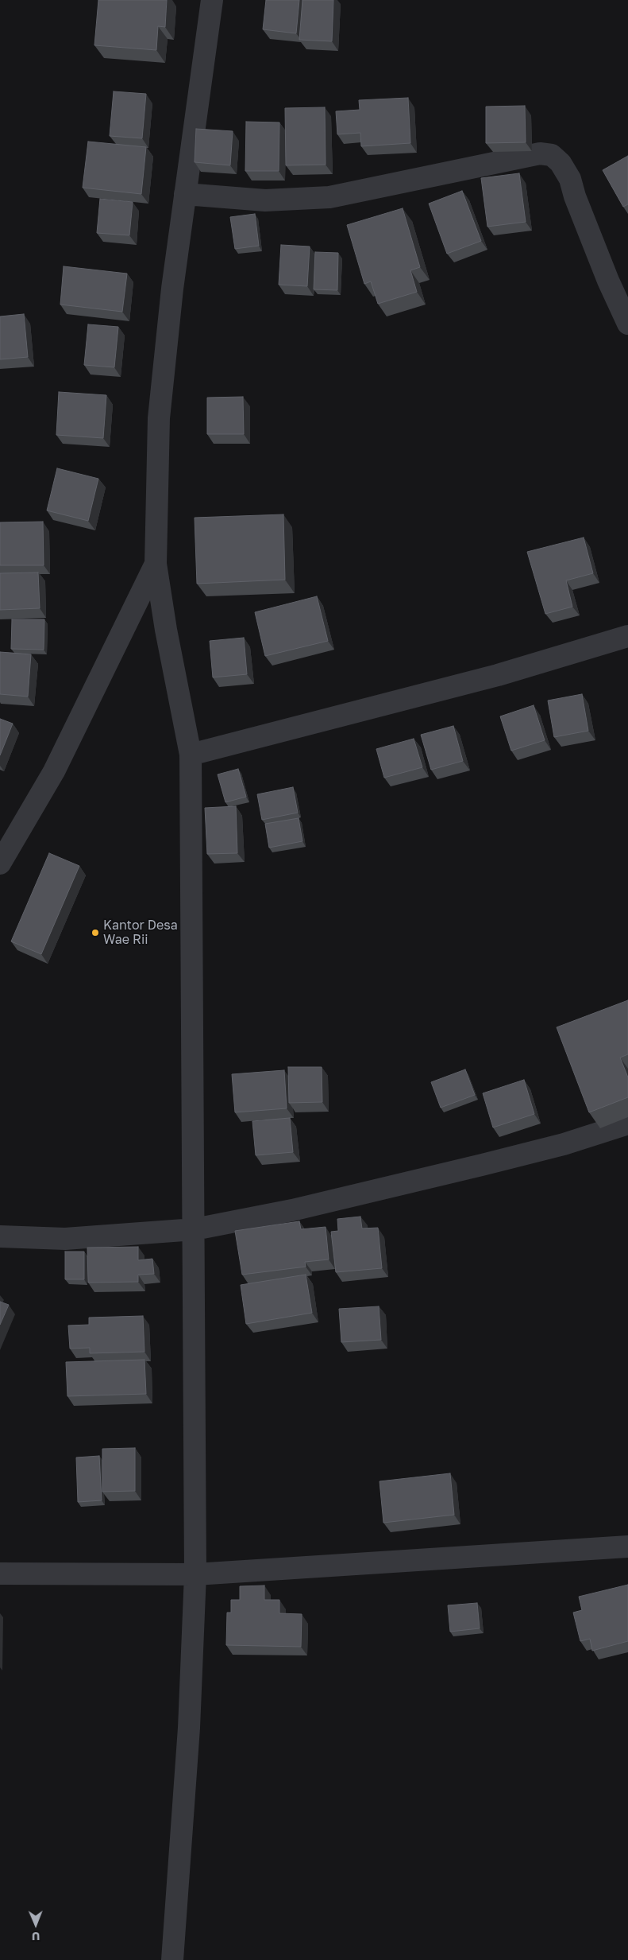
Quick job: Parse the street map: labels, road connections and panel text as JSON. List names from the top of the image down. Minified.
{"places":["Kantor Desa Wae Rii"],"north":"bottom"}
